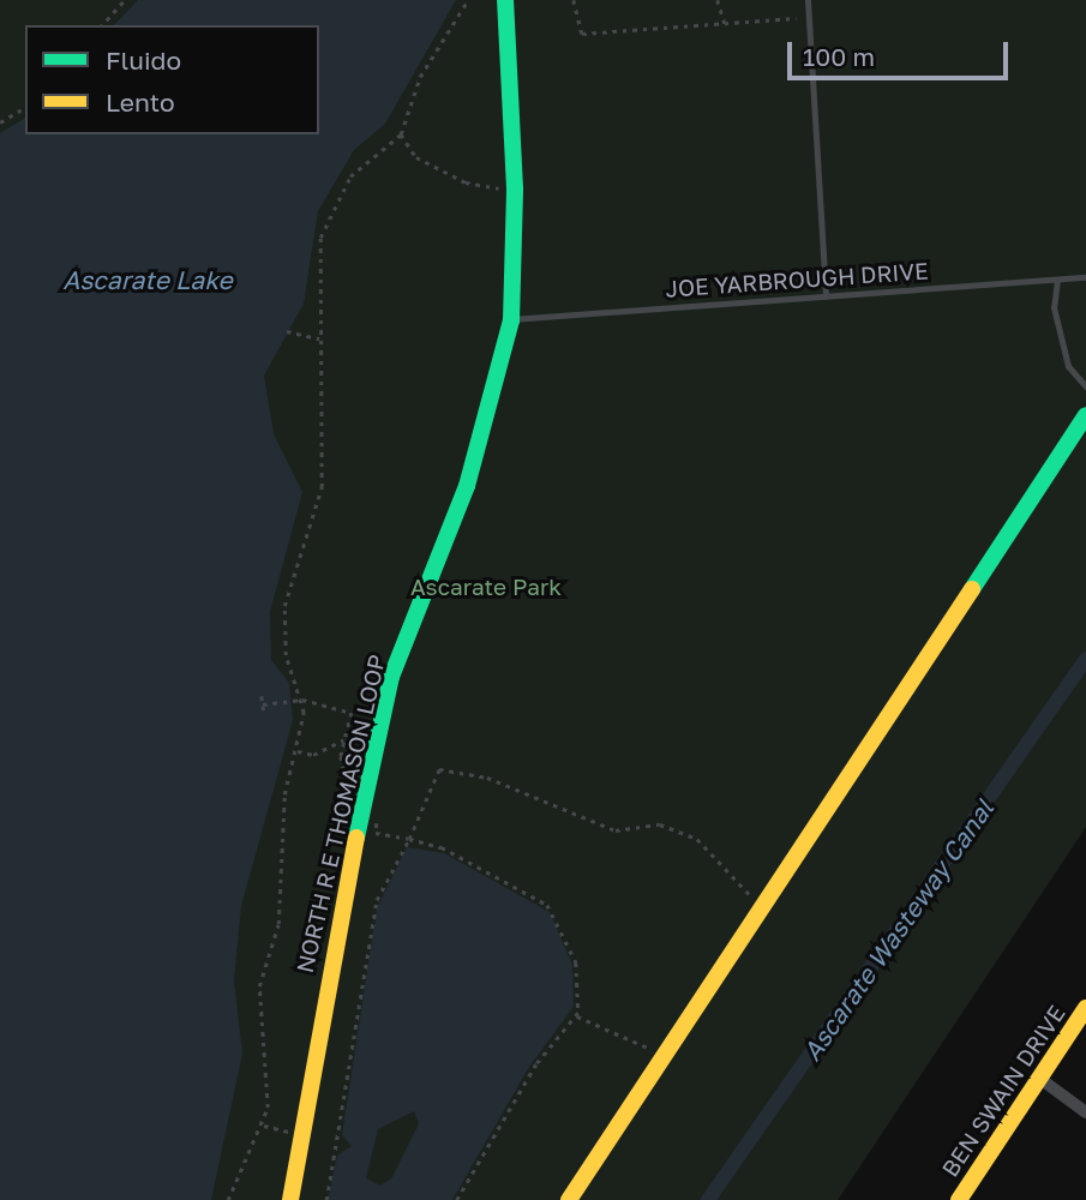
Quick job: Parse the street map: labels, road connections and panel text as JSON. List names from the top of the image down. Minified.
{"streets":{"street":["NORTH R E THOMASON LOOP","BEN SWAIN DRIVE"],"lane":["JOE YARBROUGH DRIVE"]},"crossings":[["JOE YARBROUGH DRIVE","NORTH R E THOMASON LOOP"]],"water":["Ascarate Lake","Ascarate Wasteway Canal"],"parks":["Ascarate Park"],"legend":["Fluido","Lento"],"scale_bar":"100 m"}
